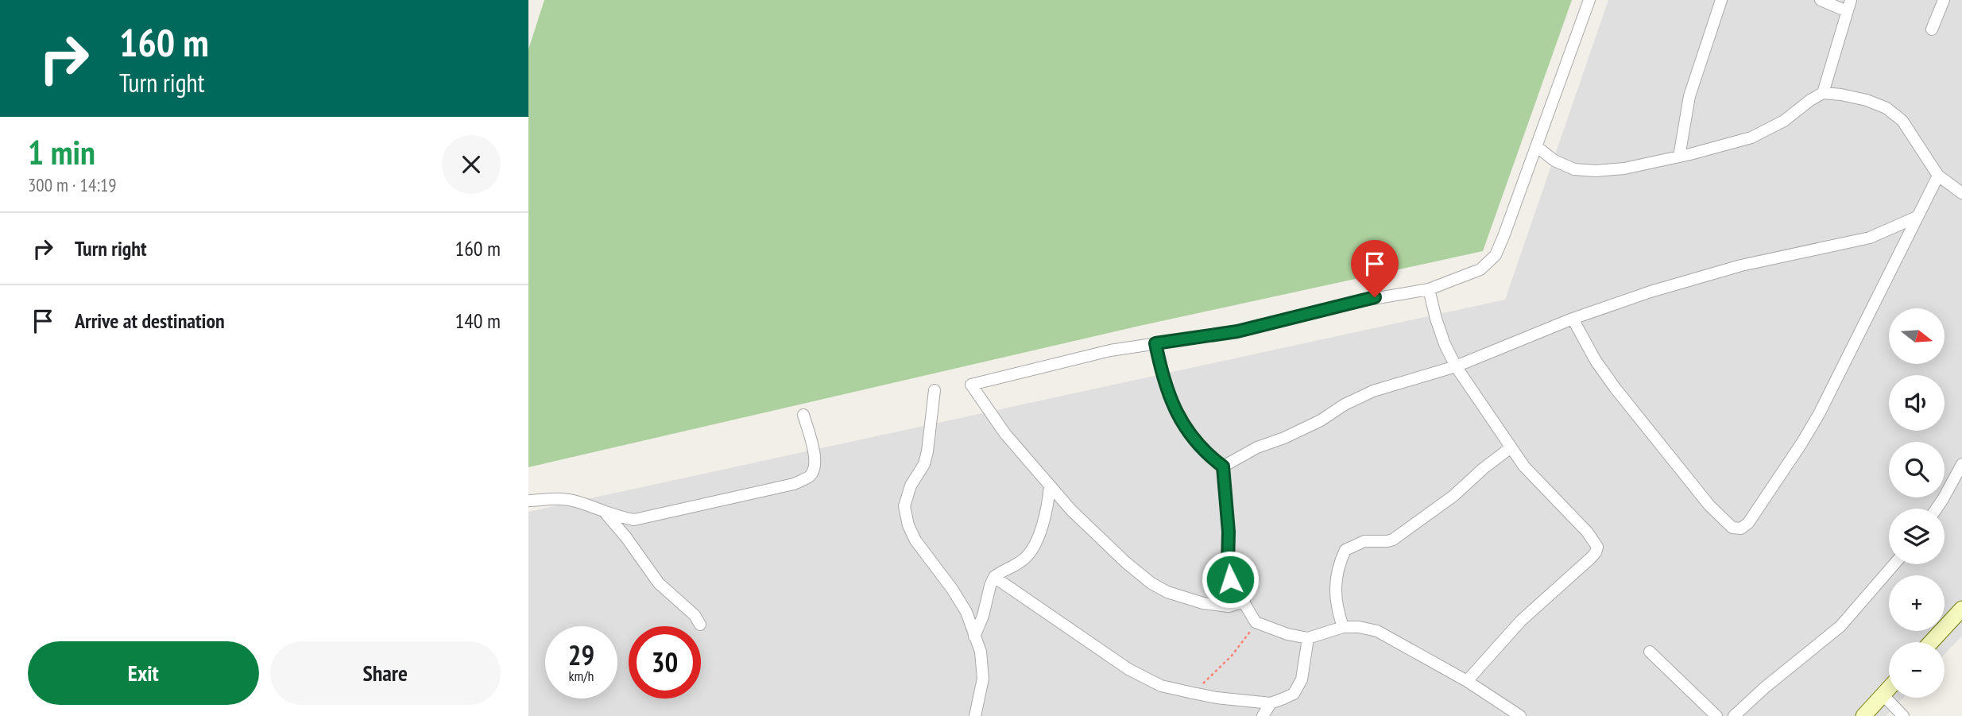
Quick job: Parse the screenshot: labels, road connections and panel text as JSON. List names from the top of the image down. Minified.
{"north":"right","page":{"turn":["160 m","Turn right"],"heading":["1 min","300 m · 14:19"],"list":[{"name":"Turn right","value":"160 m"},{"name":"Arrive at destination","value":"140 m"}],"map_buttons":["+","−"],"speed":"29 km/h","limit":"30","buttons":["Exit","Share"]}}
